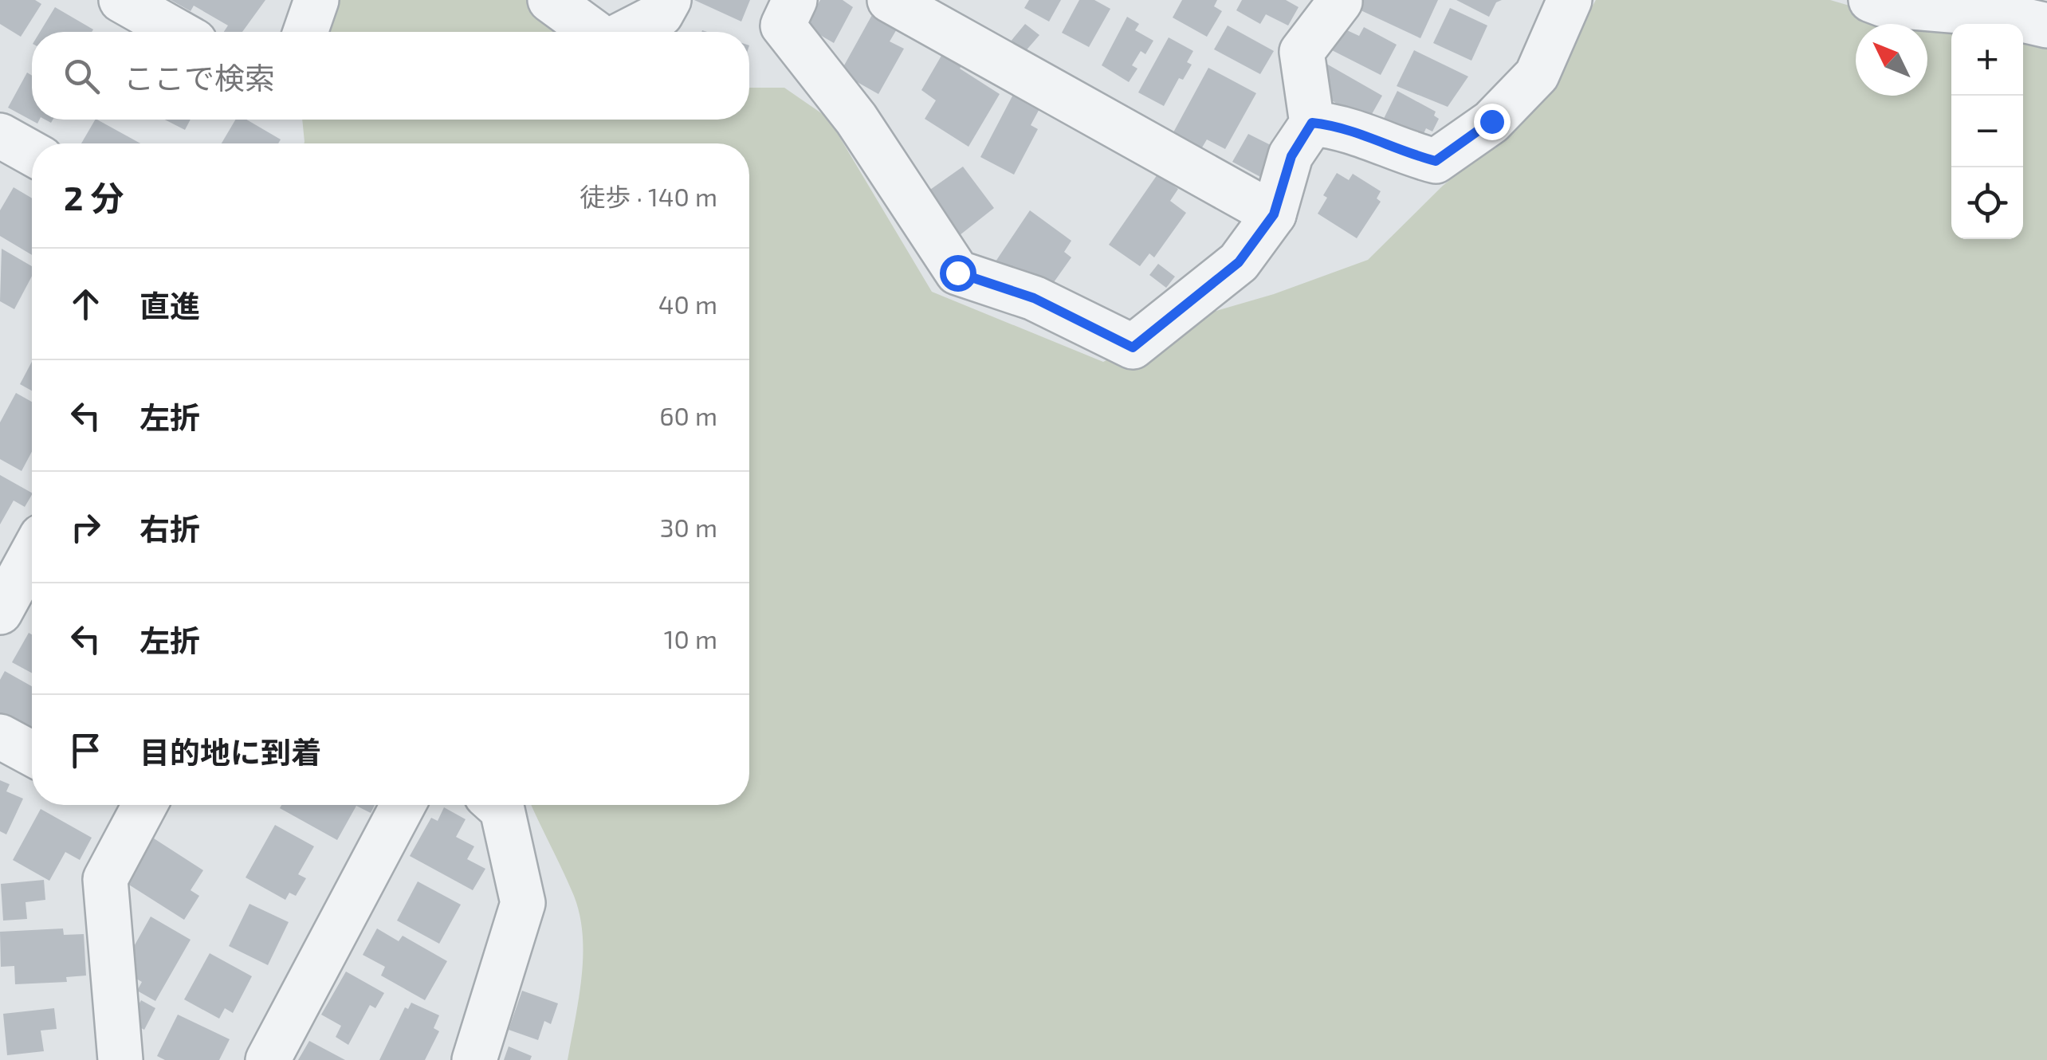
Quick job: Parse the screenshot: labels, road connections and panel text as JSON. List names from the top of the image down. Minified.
{"north":"top left","page":{"map_buttons":["+","−"],"search":"ここで検索","heading":["2 分","徒歩 · 140 m"],"list":[["直進","40 m"],["左折","60 m"],["右折","30 m"],["左折","10 m"],"目的地に到着"]}}
